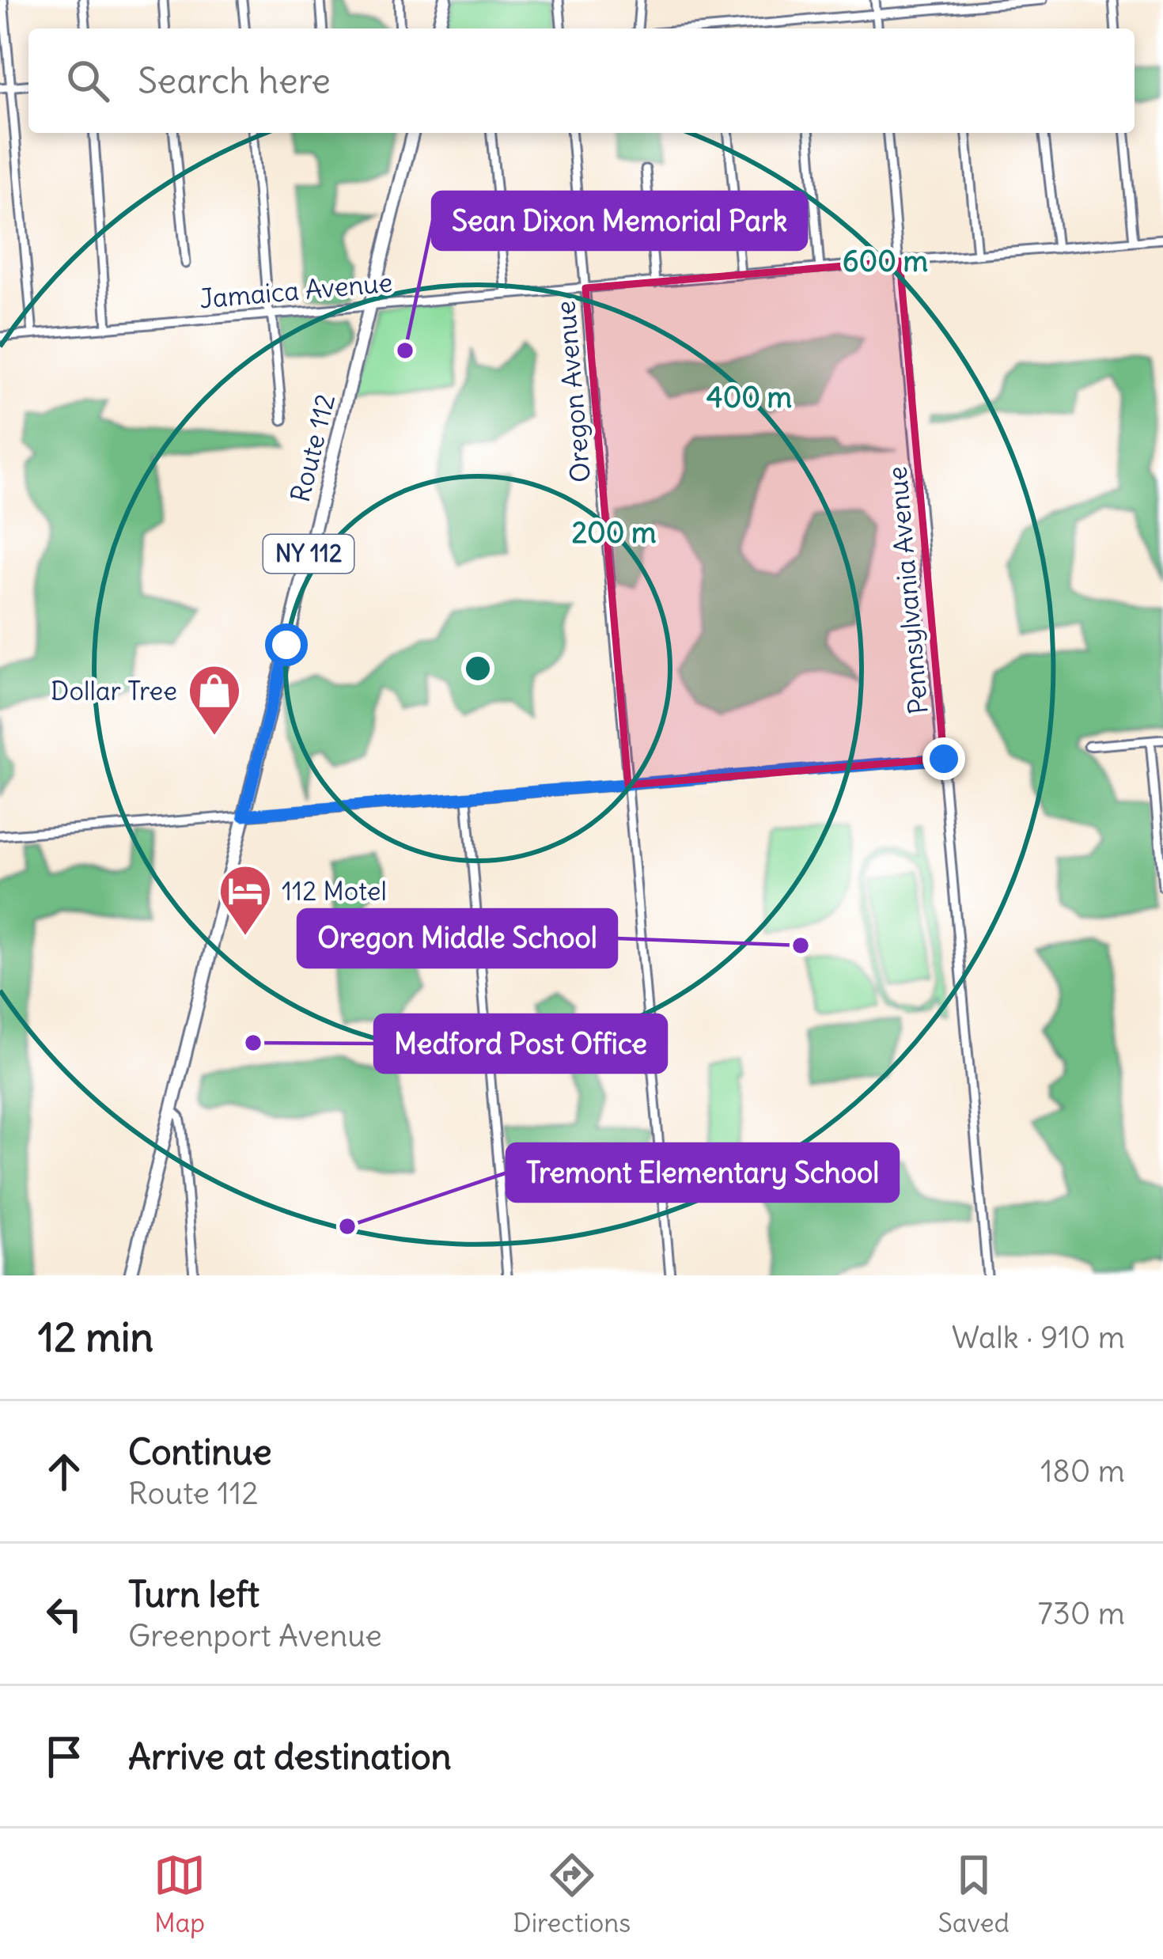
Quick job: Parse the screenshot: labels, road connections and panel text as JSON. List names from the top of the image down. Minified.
{"streets":{"main road":["Route 112","NY 112"],"street":["Jamaica Avenue","Oregon Avenue","Pennsylvania Avenue"]},"crossings":[["Jamaica Avenue","Oregon Avenue"],["Jamaica Avenue","Route 112"],["Jamaica Avenue","Pennsylvania Avenue"]],"places":{"other":["Sean Dixon Memorial Park","Oregon Middle School","Medford Post Office","Tremont Elementary School"],"shop":["Dollar Tree"],"hotel":["112 Motel"]},"page":{"search":"Search here","heading":["12 min","Walk · 910 m"],"list":[["Continue","Route 112","180 m"],["Turn left","Greenport Avenue","730 m"],"Arrive at destination"],"nav":["Map","Directions","Saved"]},"rings":["600 m","400 m","200 m"]}
